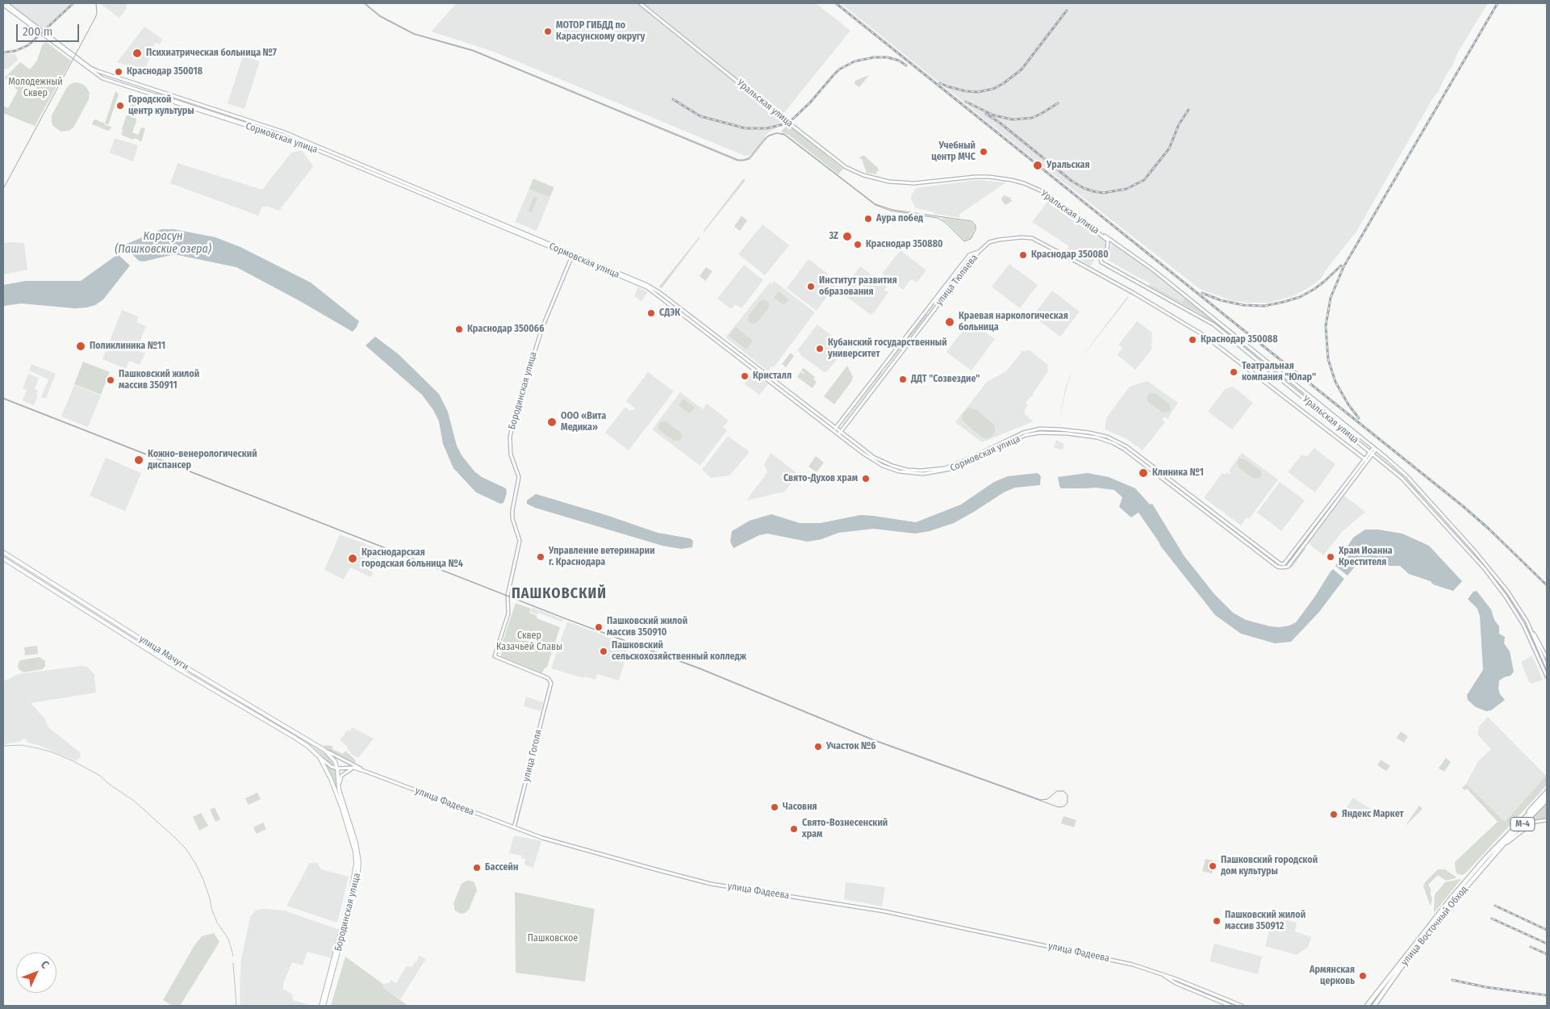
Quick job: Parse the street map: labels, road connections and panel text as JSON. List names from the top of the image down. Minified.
{"streets":{"highway":["Сормовская улица","М-4","улица Восточный Обход"],"main road":["Уральская улица","улица Тюляева","Бородинская улица","улица Мачуги","улица Гоголя","улица Фадеева"]},"crossings":[["Уральская улица","Сормовская улица"],["Уральская улица","улица Тюляева"],["Сормовская улица","улица Тюляева"],["Сормовская улица","Бородинская улица"],["Бородинская улица","улица Мачуги"],["Бородинская улица","улица Гоголя"],["улица Гоголя","улица Фадеева"],["М-4","улица Восточный Обход"]],"districts":["ПАШКОВСКИЙ"],"water":["Карасун (Пашковские озера)"],"parks":["Молодежный Сквер","Сквер Казачьей Славы","Пашковское"],"places":["МОТОР ГИБДД по Карасунскому округу","Психиатрическая больница №7","Краснодар 350018","Городской центр культуры","Учебный центр МЧС","Уральская","Аура побед","3Z","Краснодар 350880","Краснодар 350080","Институт развития образования","СДЭК","Краевая наркологическая больница","Краснодар 350066","Краснодар 350088","Поликлиника №11","Кубанский государственный университет","Театральная компания \"Юлар\"","Кристалл","ДДТ \"Созвездие\"","Пашковский жилой массив 350911","ООО «Вита Медика»","Кожно-венерологический диспансер","Клиника №1","Свято-Духов храм","Управление ветеринарии г. Краснодара","Храм Иоанна Крестителя","Краснодарская городская больница №4","Пашковский жилой массив 350910","Пашковский сельскохозяйственный колледж","Участок №6","Часовня","Яндекс Маркет","Свято-Вознесенский храм","Пашковский городской дом культуры","Бассейн","Пашковский жилой массив 350912","Армянская церковь"],"scale_bar":"200 m","north":"top right"}
